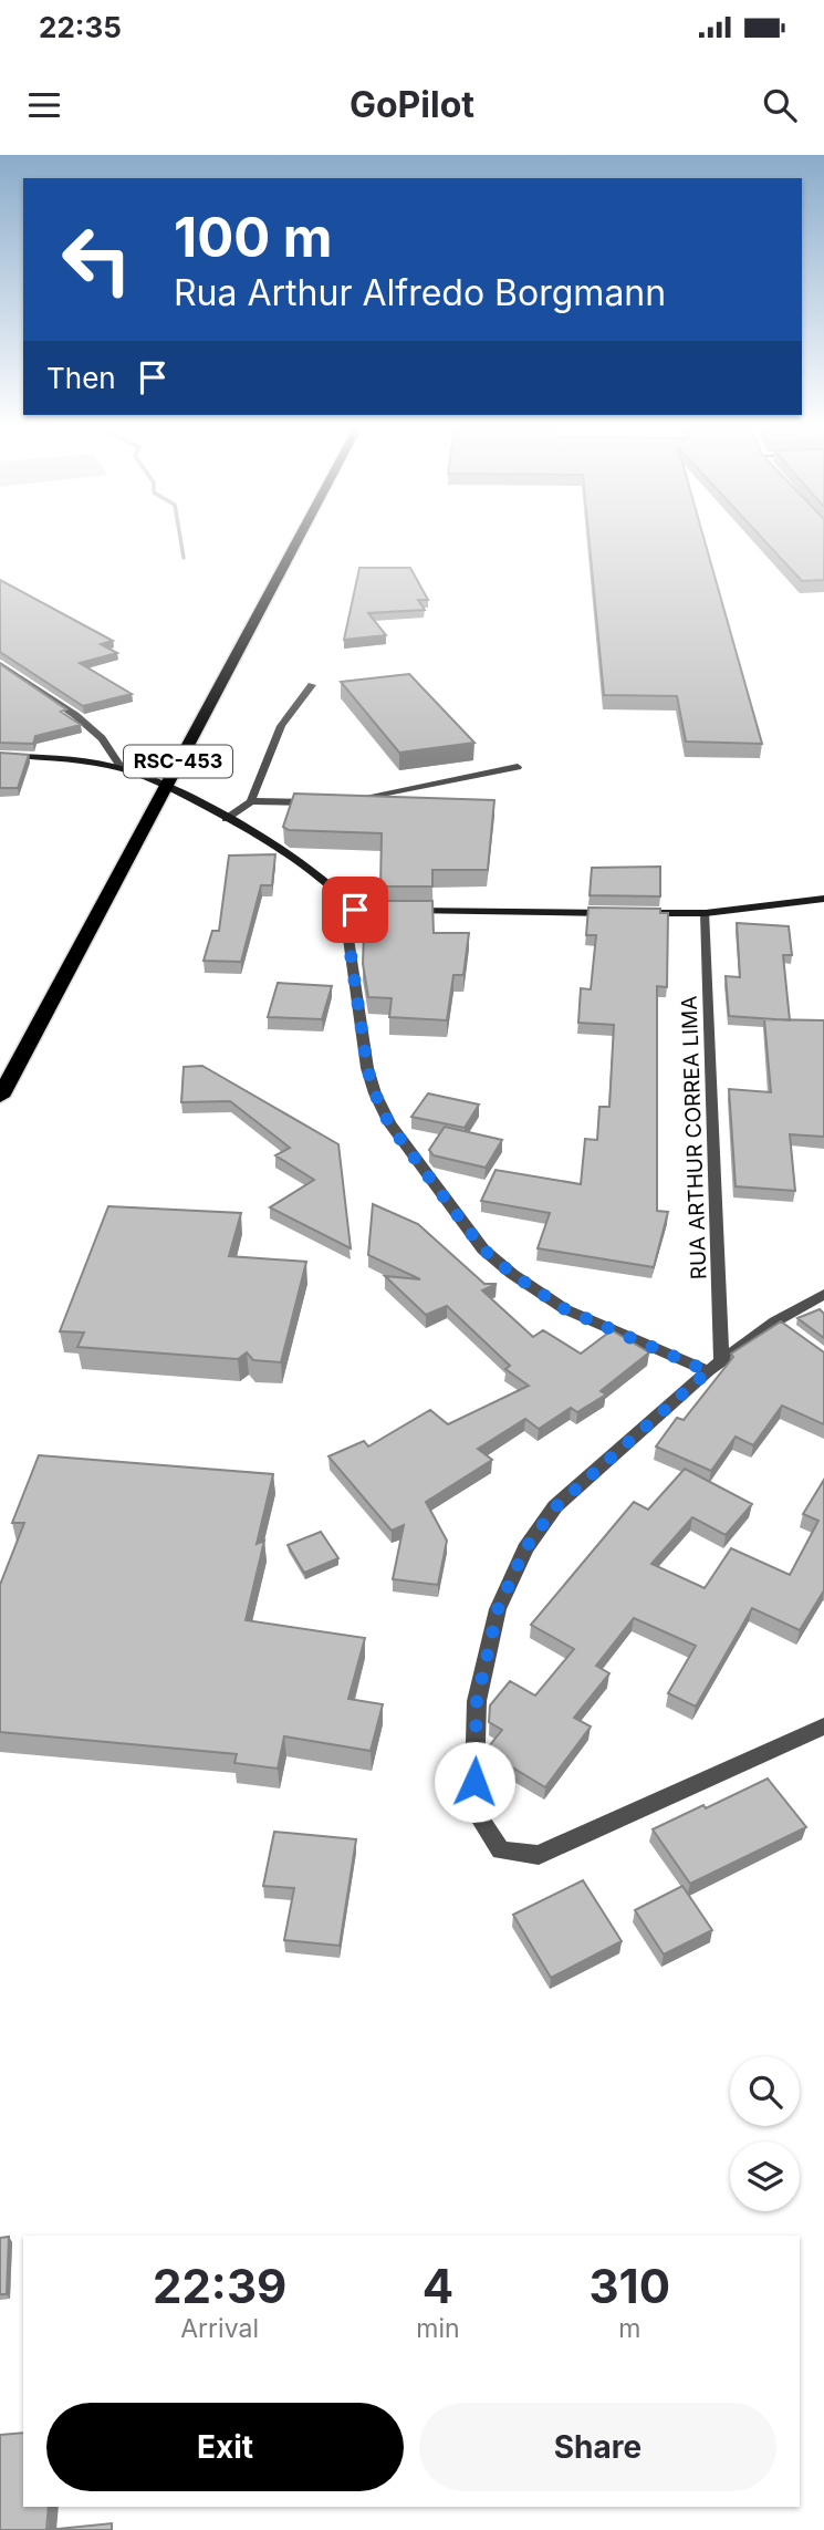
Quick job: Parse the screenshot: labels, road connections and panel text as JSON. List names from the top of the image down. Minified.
{"streets":{"highway":["RSC-453"],"street":["RUA ARTHUR CORREA LIMA"]},"page":{"status":"22:35","header":"GoPilot","turn":["100 m","Rua Arthur Alfredo Borgmann"],"then":"Then","eta":["22:39","Arrival","4","min","310","m"],"buttons":["Exit","Share"]}}
